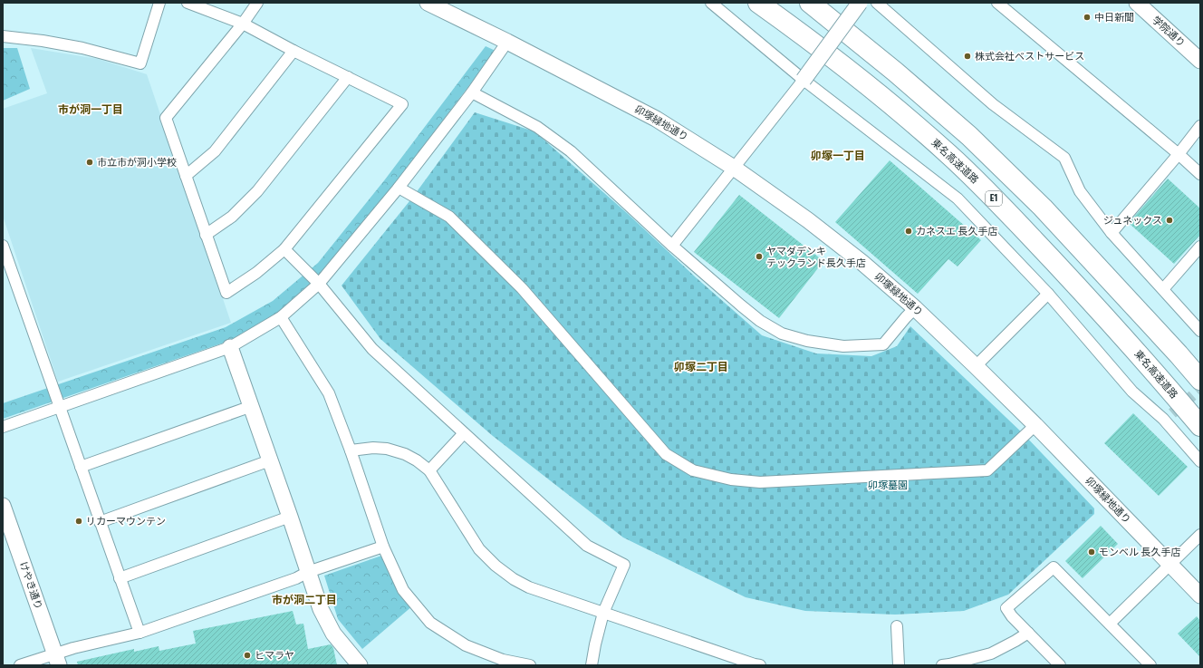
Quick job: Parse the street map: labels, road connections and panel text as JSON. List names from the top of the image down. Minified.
{"streets":{"highway":["東名高速道路","E1"],"street":["学院通り","卯塚緑地通り","けやき通り"]},"districts":["市が洞一丁目","卯塚一丁目","卯塚二丁目","市が洞二丁目"],"parks":["卯塚墓園"],"places":["中日新聞","株式会社ベストサービス","市立市が洞小学校","ジュネックス","カネスエ 長久手店","ヤマダデンキ テックランド長久手店","リカーマウンテン","モンベル 長久手店","ヒマラヤ"]}
